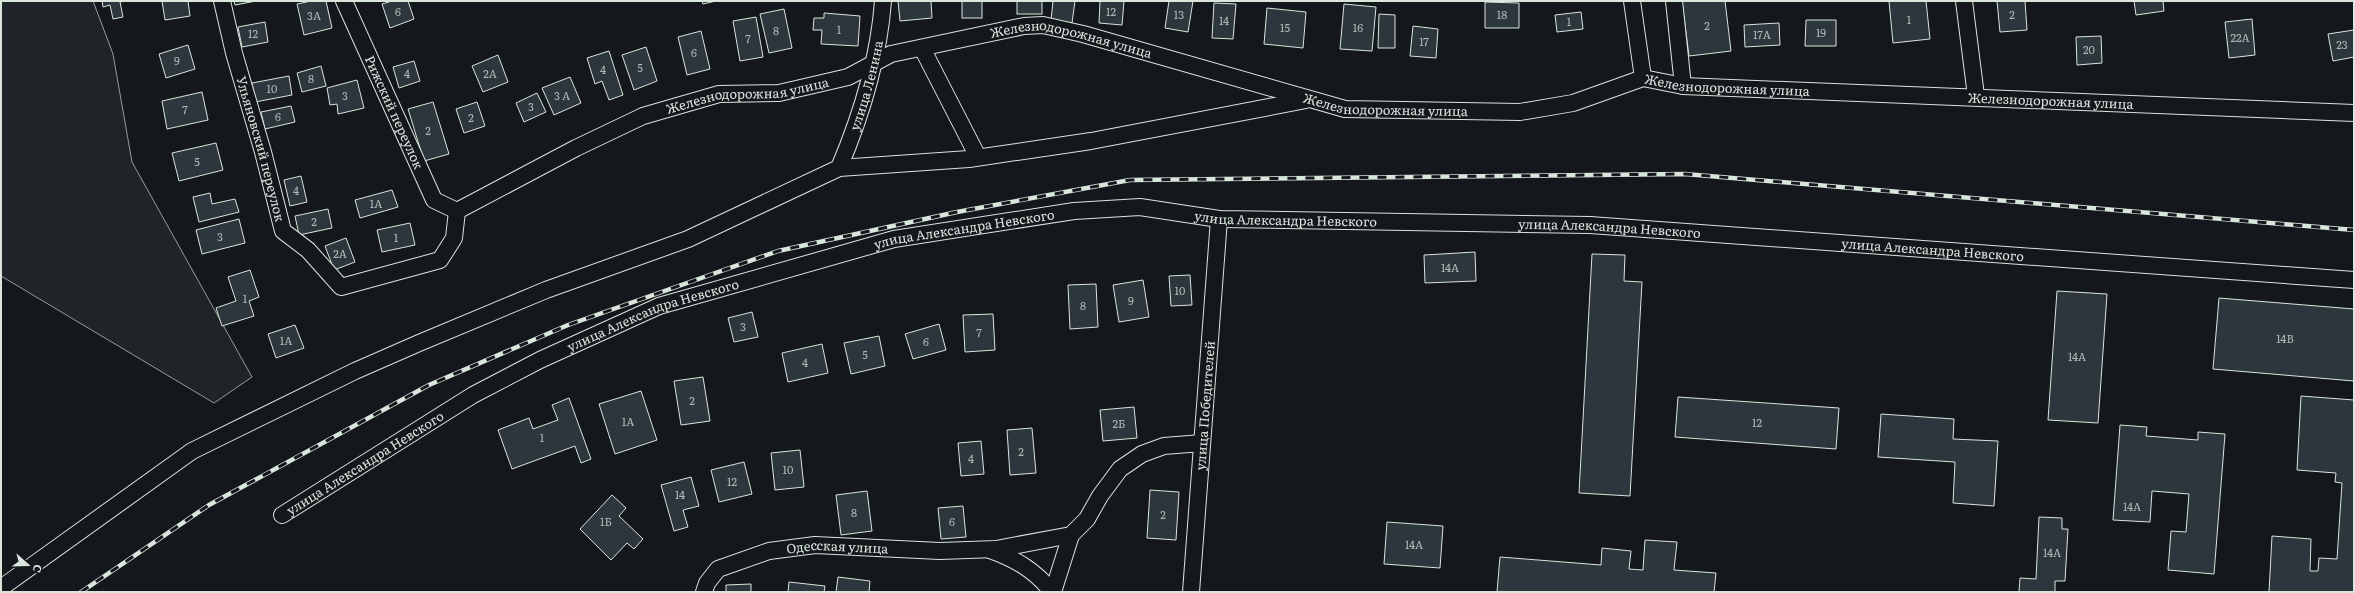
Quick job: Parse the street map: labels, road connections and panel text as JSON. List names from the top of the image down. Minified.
{"streets":{"street":["Железнодорожная улица","улица Ленина","Рижский переулок","Ульяновский переулок","улица Александра Невского","улица Победителей","Одесская улица"]},"crossings":[["Железнодорожная улица","улица Ленина"],["Железнодорожная улица","Рижский переулок"],["Железнодорожная улица","Ульяновский переулок"],["Рижский переулок","Ульяновский переулок"],["улица Александра Невского","улица Победителей"]],"house_numbers":["6","12","13","18","2","3А","1","14","1","2","15","16","1","8","19","12","17А","22А","7","17","23","20","6","9","5","4","4","2А","8","10","3","3 А","3","7","6","2","2","5","4","1А","2","3","1","2А","14А","10","1","9","8","3","7","14В","1А","6","5","14А","4","2","1А","12","2Б","1","2","4","10","12","14","14А","8","2","1Б","6","14А","14А"],"north":"right"}
